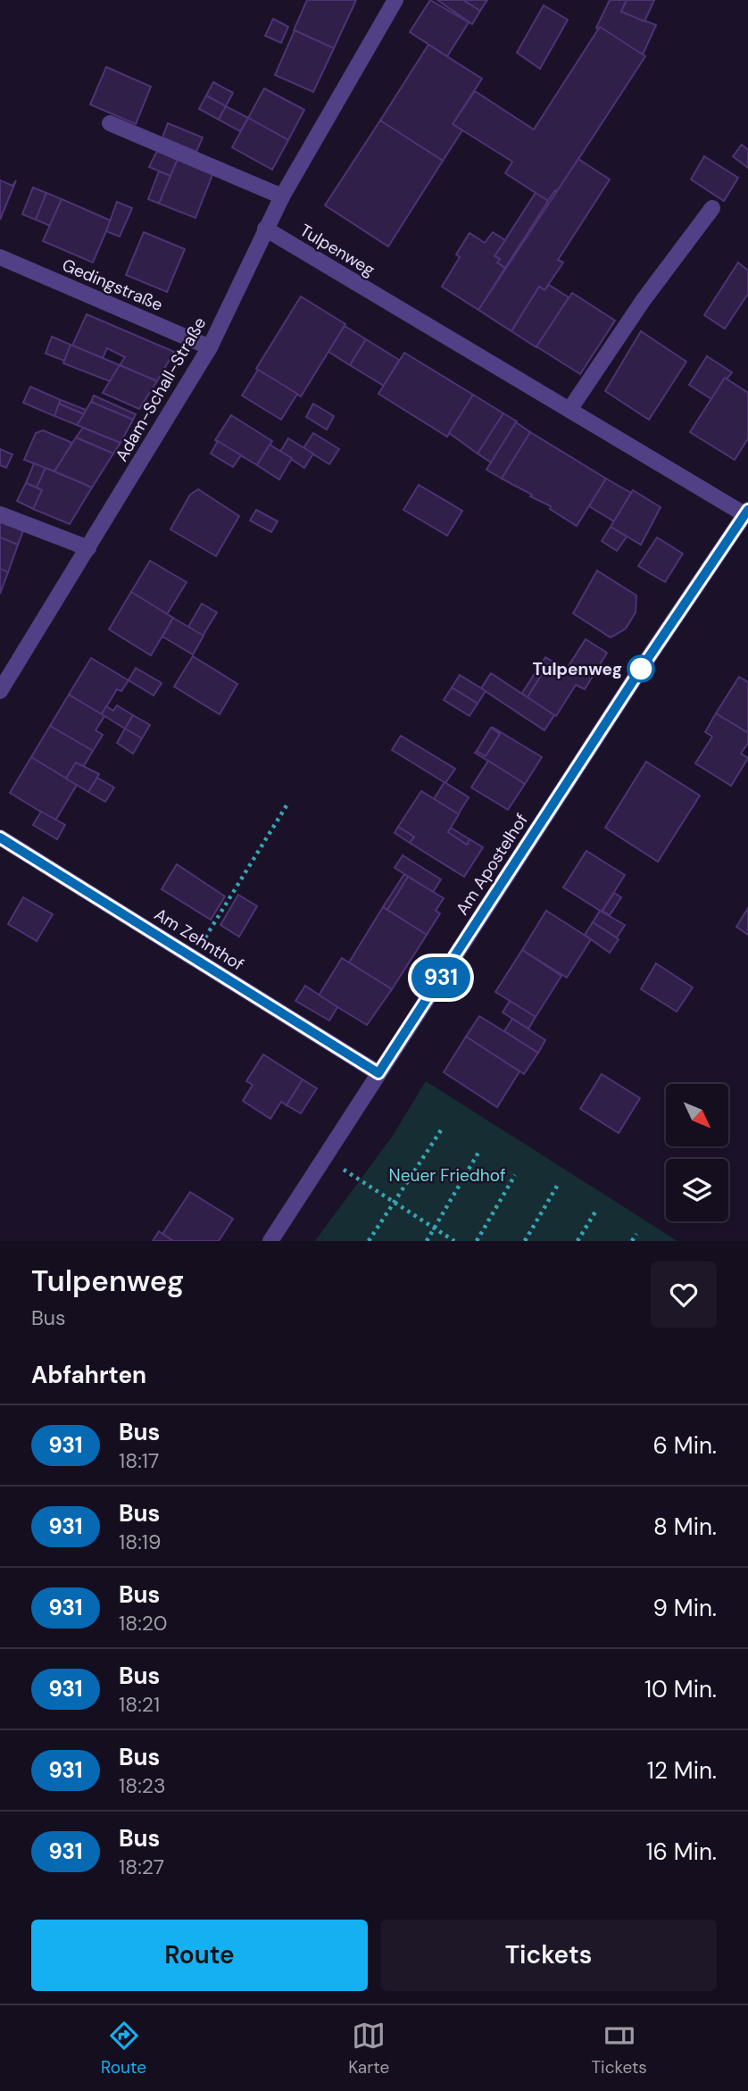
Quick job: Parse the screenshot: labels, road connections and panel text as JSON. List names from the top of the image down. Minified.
{"streets":{"street":["Tulpenweg","Gedingstraße","Adam-Schall-Straße","Am Apostelhof","Am Zehnthof"]},"crossings":[["Tulpenweg","Adam-Schall-Straße"],["Tulpenweg","Am Apostelhof"],["Gedingstraße","Adam-Schall-Straße"],["Am Apostelhof","Am Zehnthof"]],"parks":["Neuer Friedhof"],"places":["Tulpenweg"],"lines":["bus line 931"],"north":"bottom right","page":{"on_map":"931","heading":[["Tulpenweg","Bus"],"Abfahrten"],"list":[{"mark":"931","name":"Bus","note":"18:17","value":"6 Min."},{"mark":"931","name":"Bus","note":"18:19","value":"8 Min."},{"mark":"931","name":"Bus","note":"18:20","value":"9 Min."},{"mark":"931","name":"Bus","note":"18:21","value":"10 Min."},{"mark":"931","name":"Bus","note":"18:23","value":"12 Min."},{"mark":"931","name":"Bus","note":"18:27","value":"16 Min."}],"buttons":["Route","Tickets"],"tabs":["Route","Karte","Tickets"]}}
